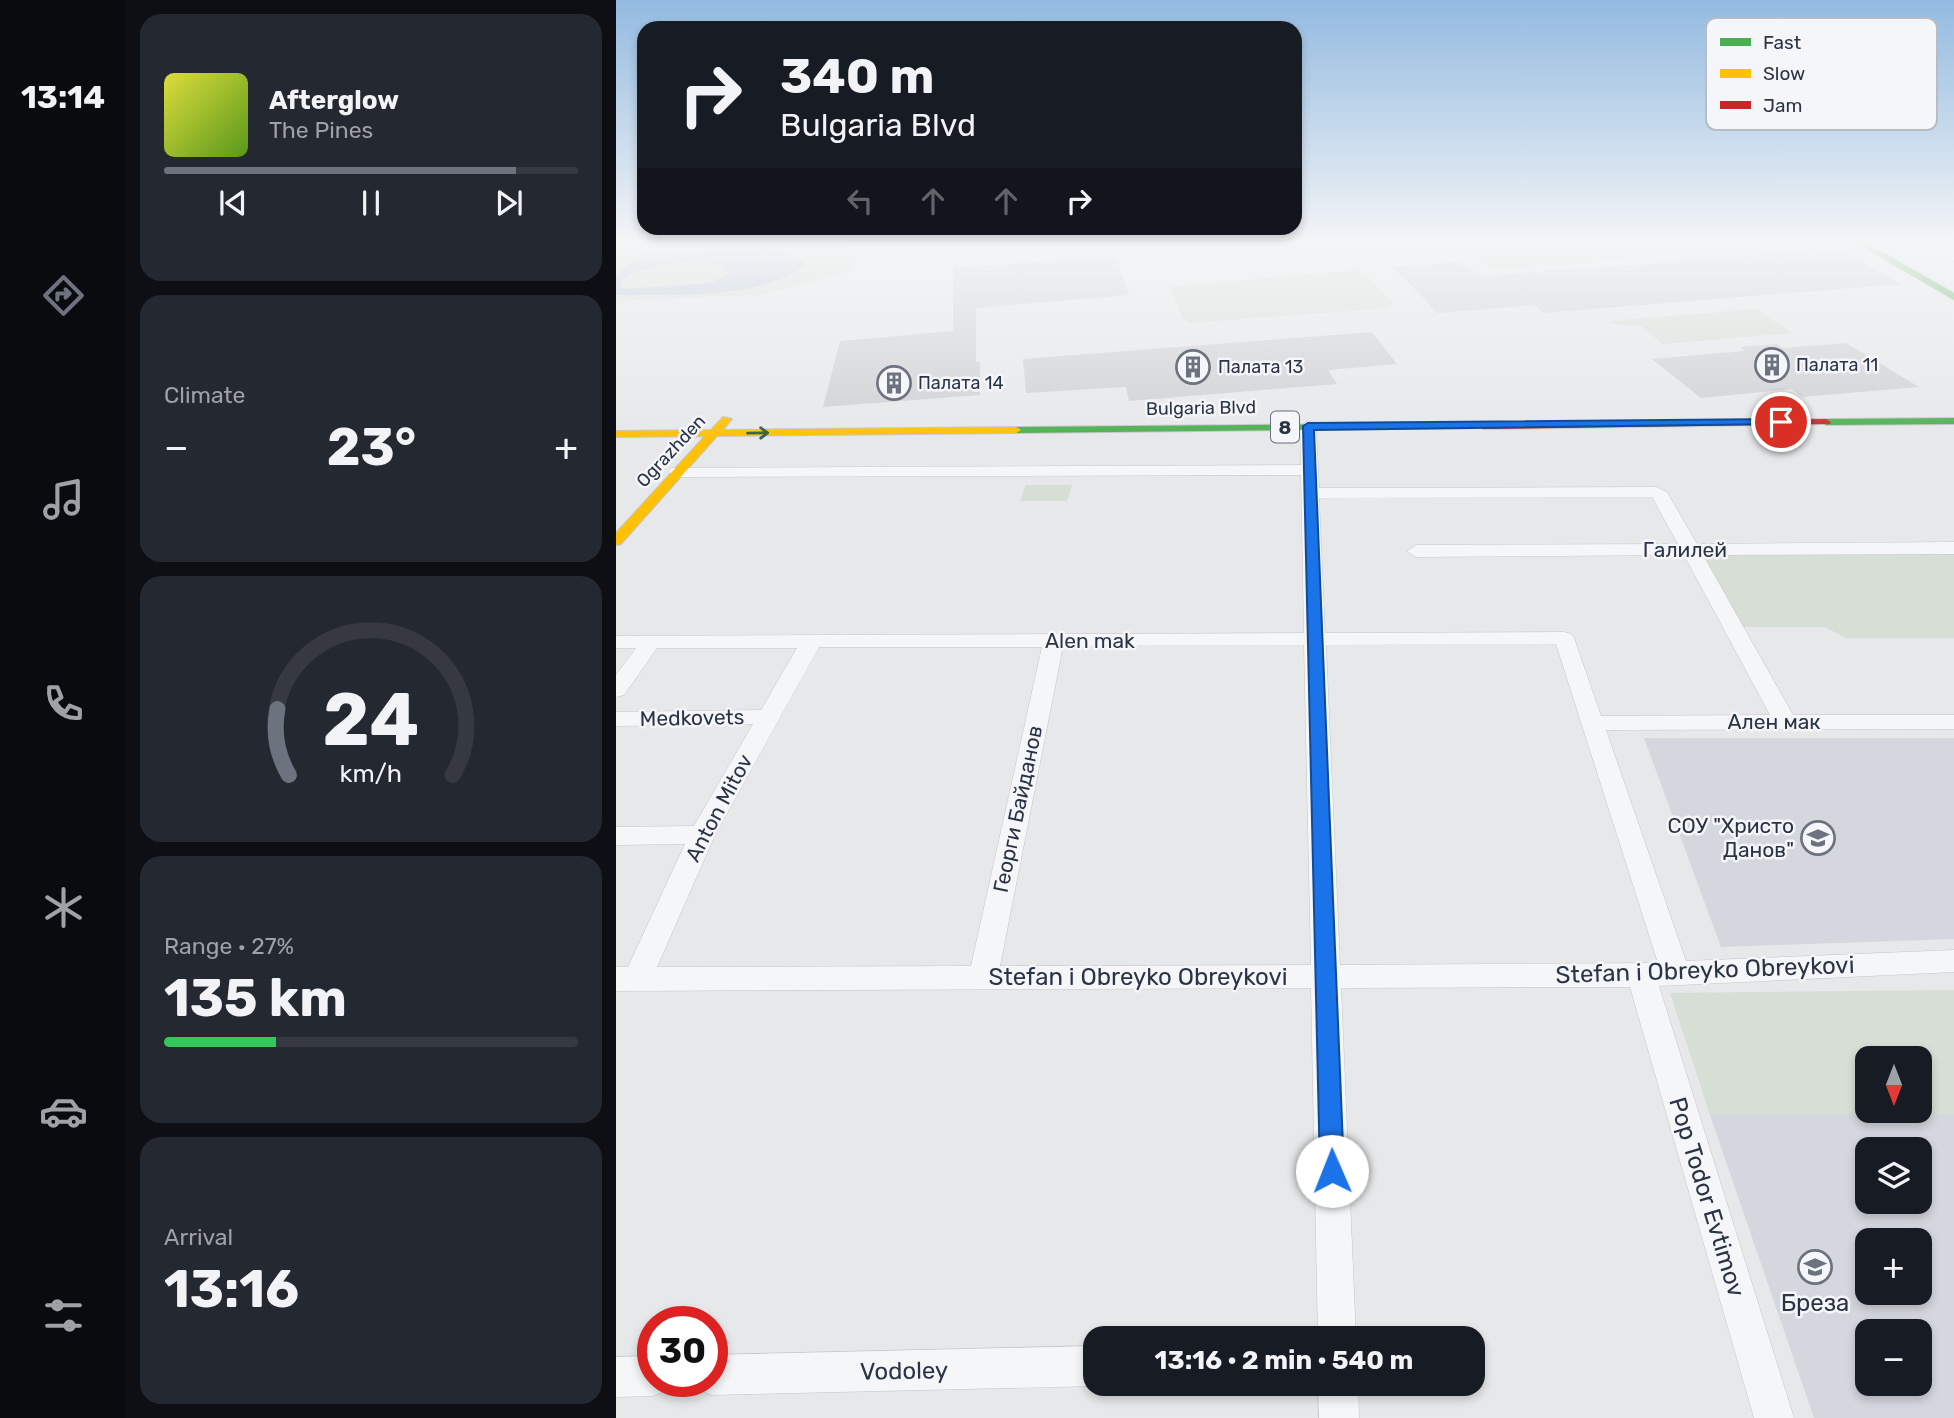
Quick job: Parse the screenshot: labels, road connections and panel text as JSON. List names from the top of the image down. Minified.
{"streets":{"main road":["Bulgaria Blvd","8","Ograzhden"],"street":["Галилей","Alen mak","Medkovets","Ален мак","Anton Mitov","Георги Байданов","Stefan i Obreyko Obreykovi","Pop Todor Evtimov","Vodoley"]},"crossings":[["Bulgaria Blvd","Ograzhden"],["8","Ograzhden"],["Alen mak","Ален мак"],["Alen mak","Anton Mitov"],["Alen mak","Георги Байданов"],["Medkovets","Anton Mitov"],["Anton Mitov","Stefan i Obreyko Obreykovi"],["Георги Байданов","Stefan i Obreyko Obreykovi"],["Stefan i Obreyko Obreykovi","Pop Todor Evtimov"]],"places":{"building":["Палата 11","Палата 13","Палата 14"],"school or university":["СОУ \"Христо Данов\"","Бреза"]},"legend":["Fast","Slow","Jam"],"north":"bottom","page":{"tabs":"13:14","turn":["340 m","Bulgaria Blvd"],"song":["Afterglow","The Pines"],"tile":["Climate",["Range · 27%","135 km"],["Arrival","13:16"]],"heat":["−","23°","+"],"map_buttons":["+","−"],"limit":"30","trip":"13:16 · 2 min · 540 m","gauge":["24","km/h"]}}
